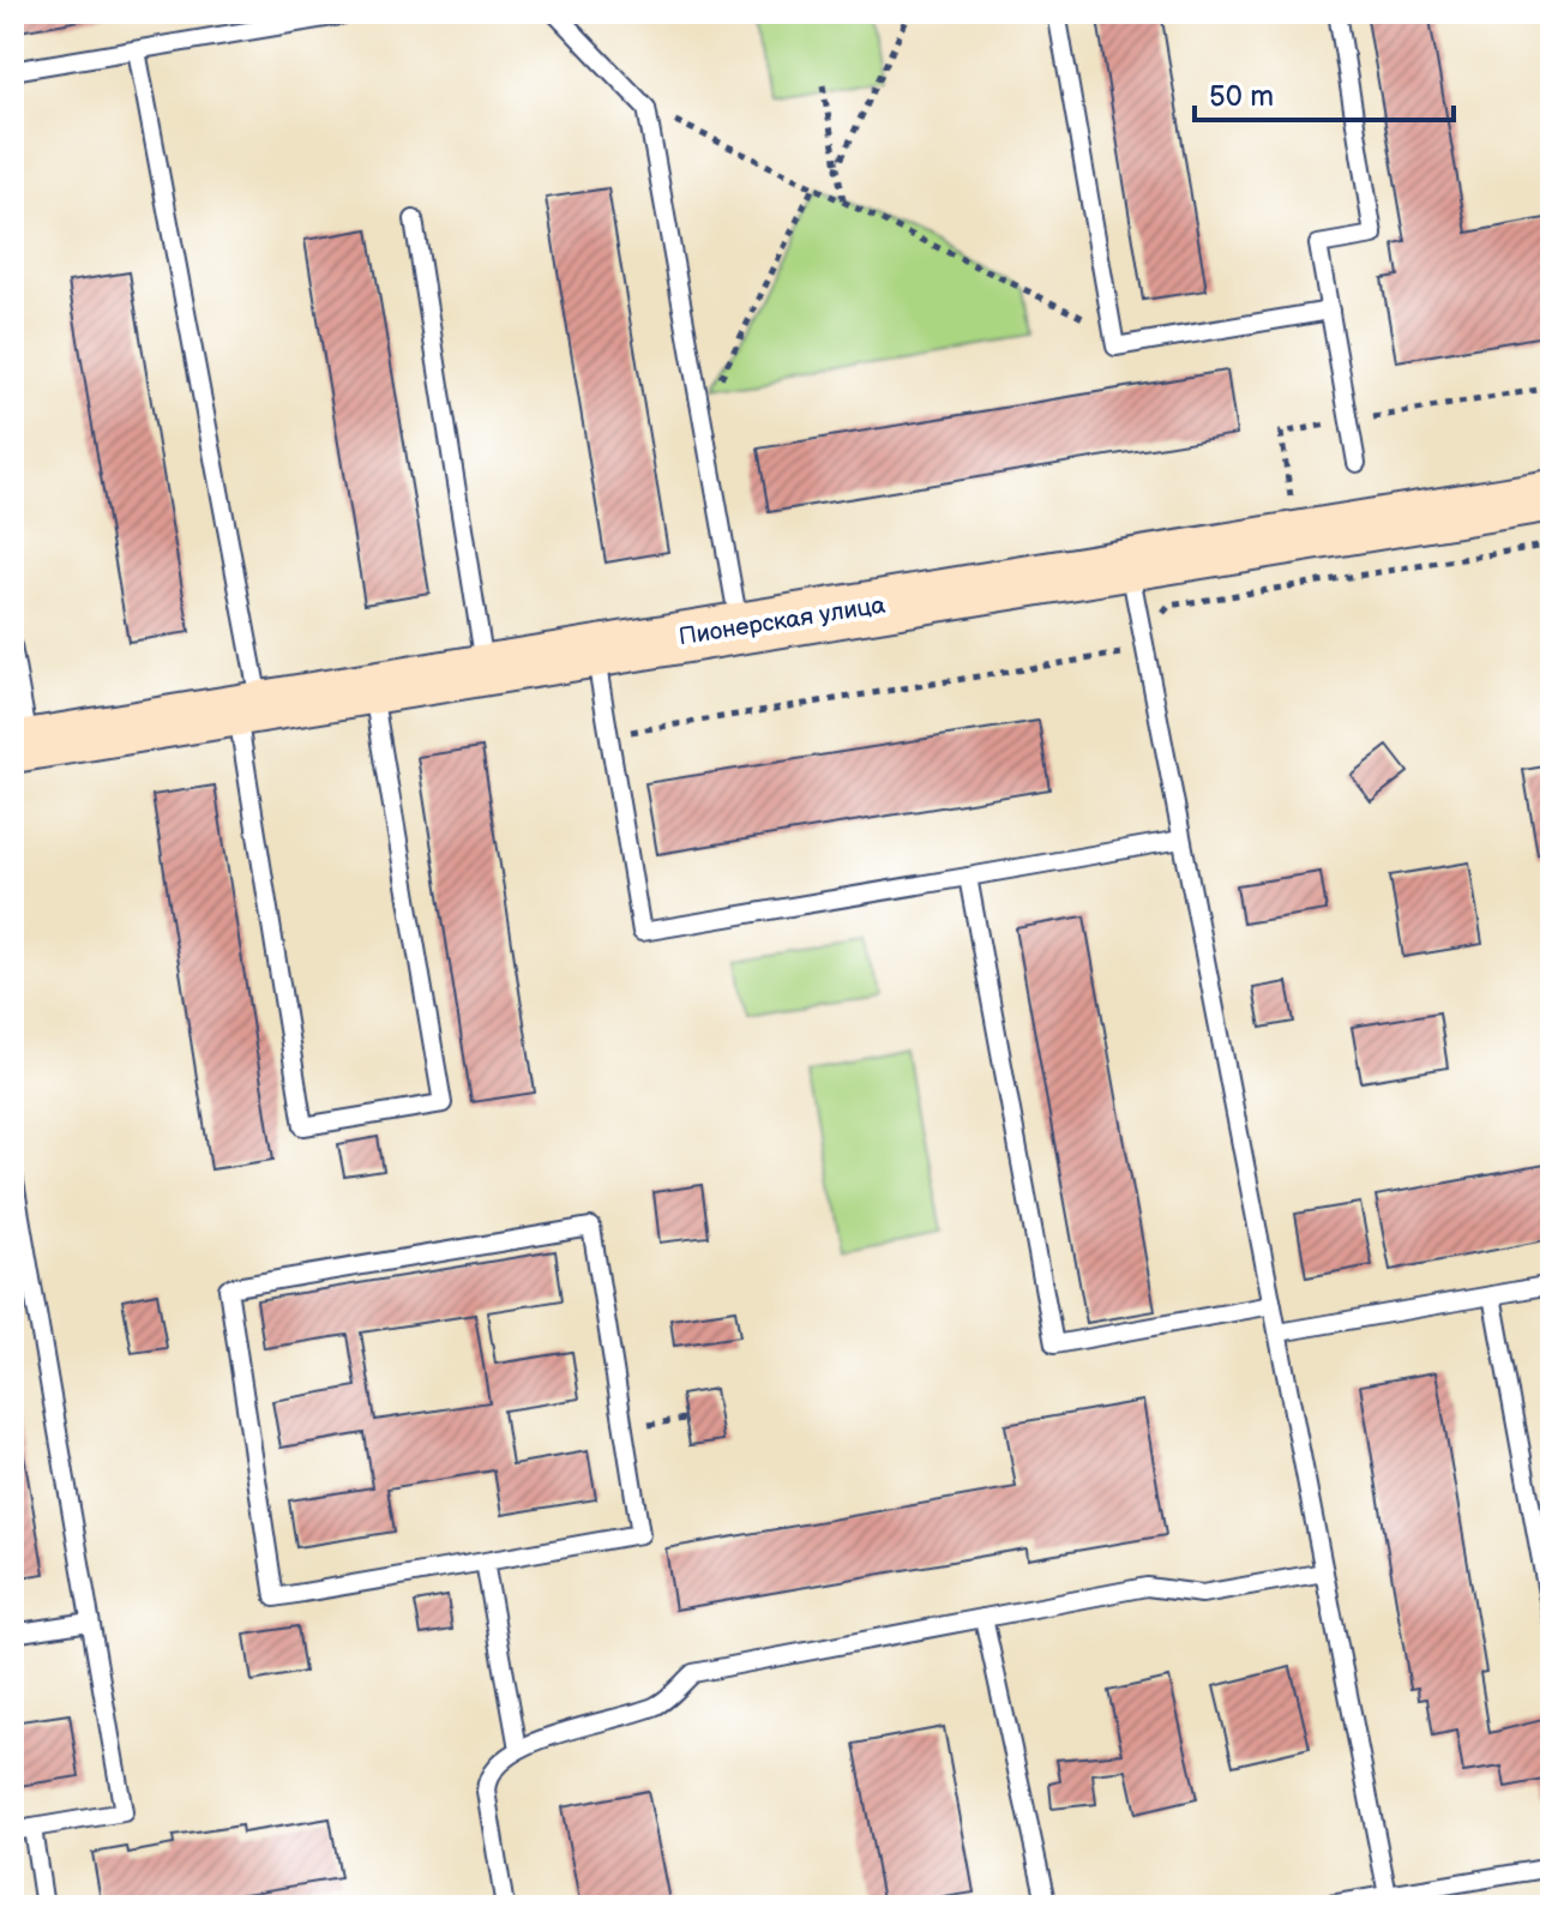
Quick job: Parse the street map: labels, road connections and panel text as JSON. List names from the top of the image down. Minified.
{"streets":{"street":["Пионерская улица"]},"scale_bar":"50 m"}
